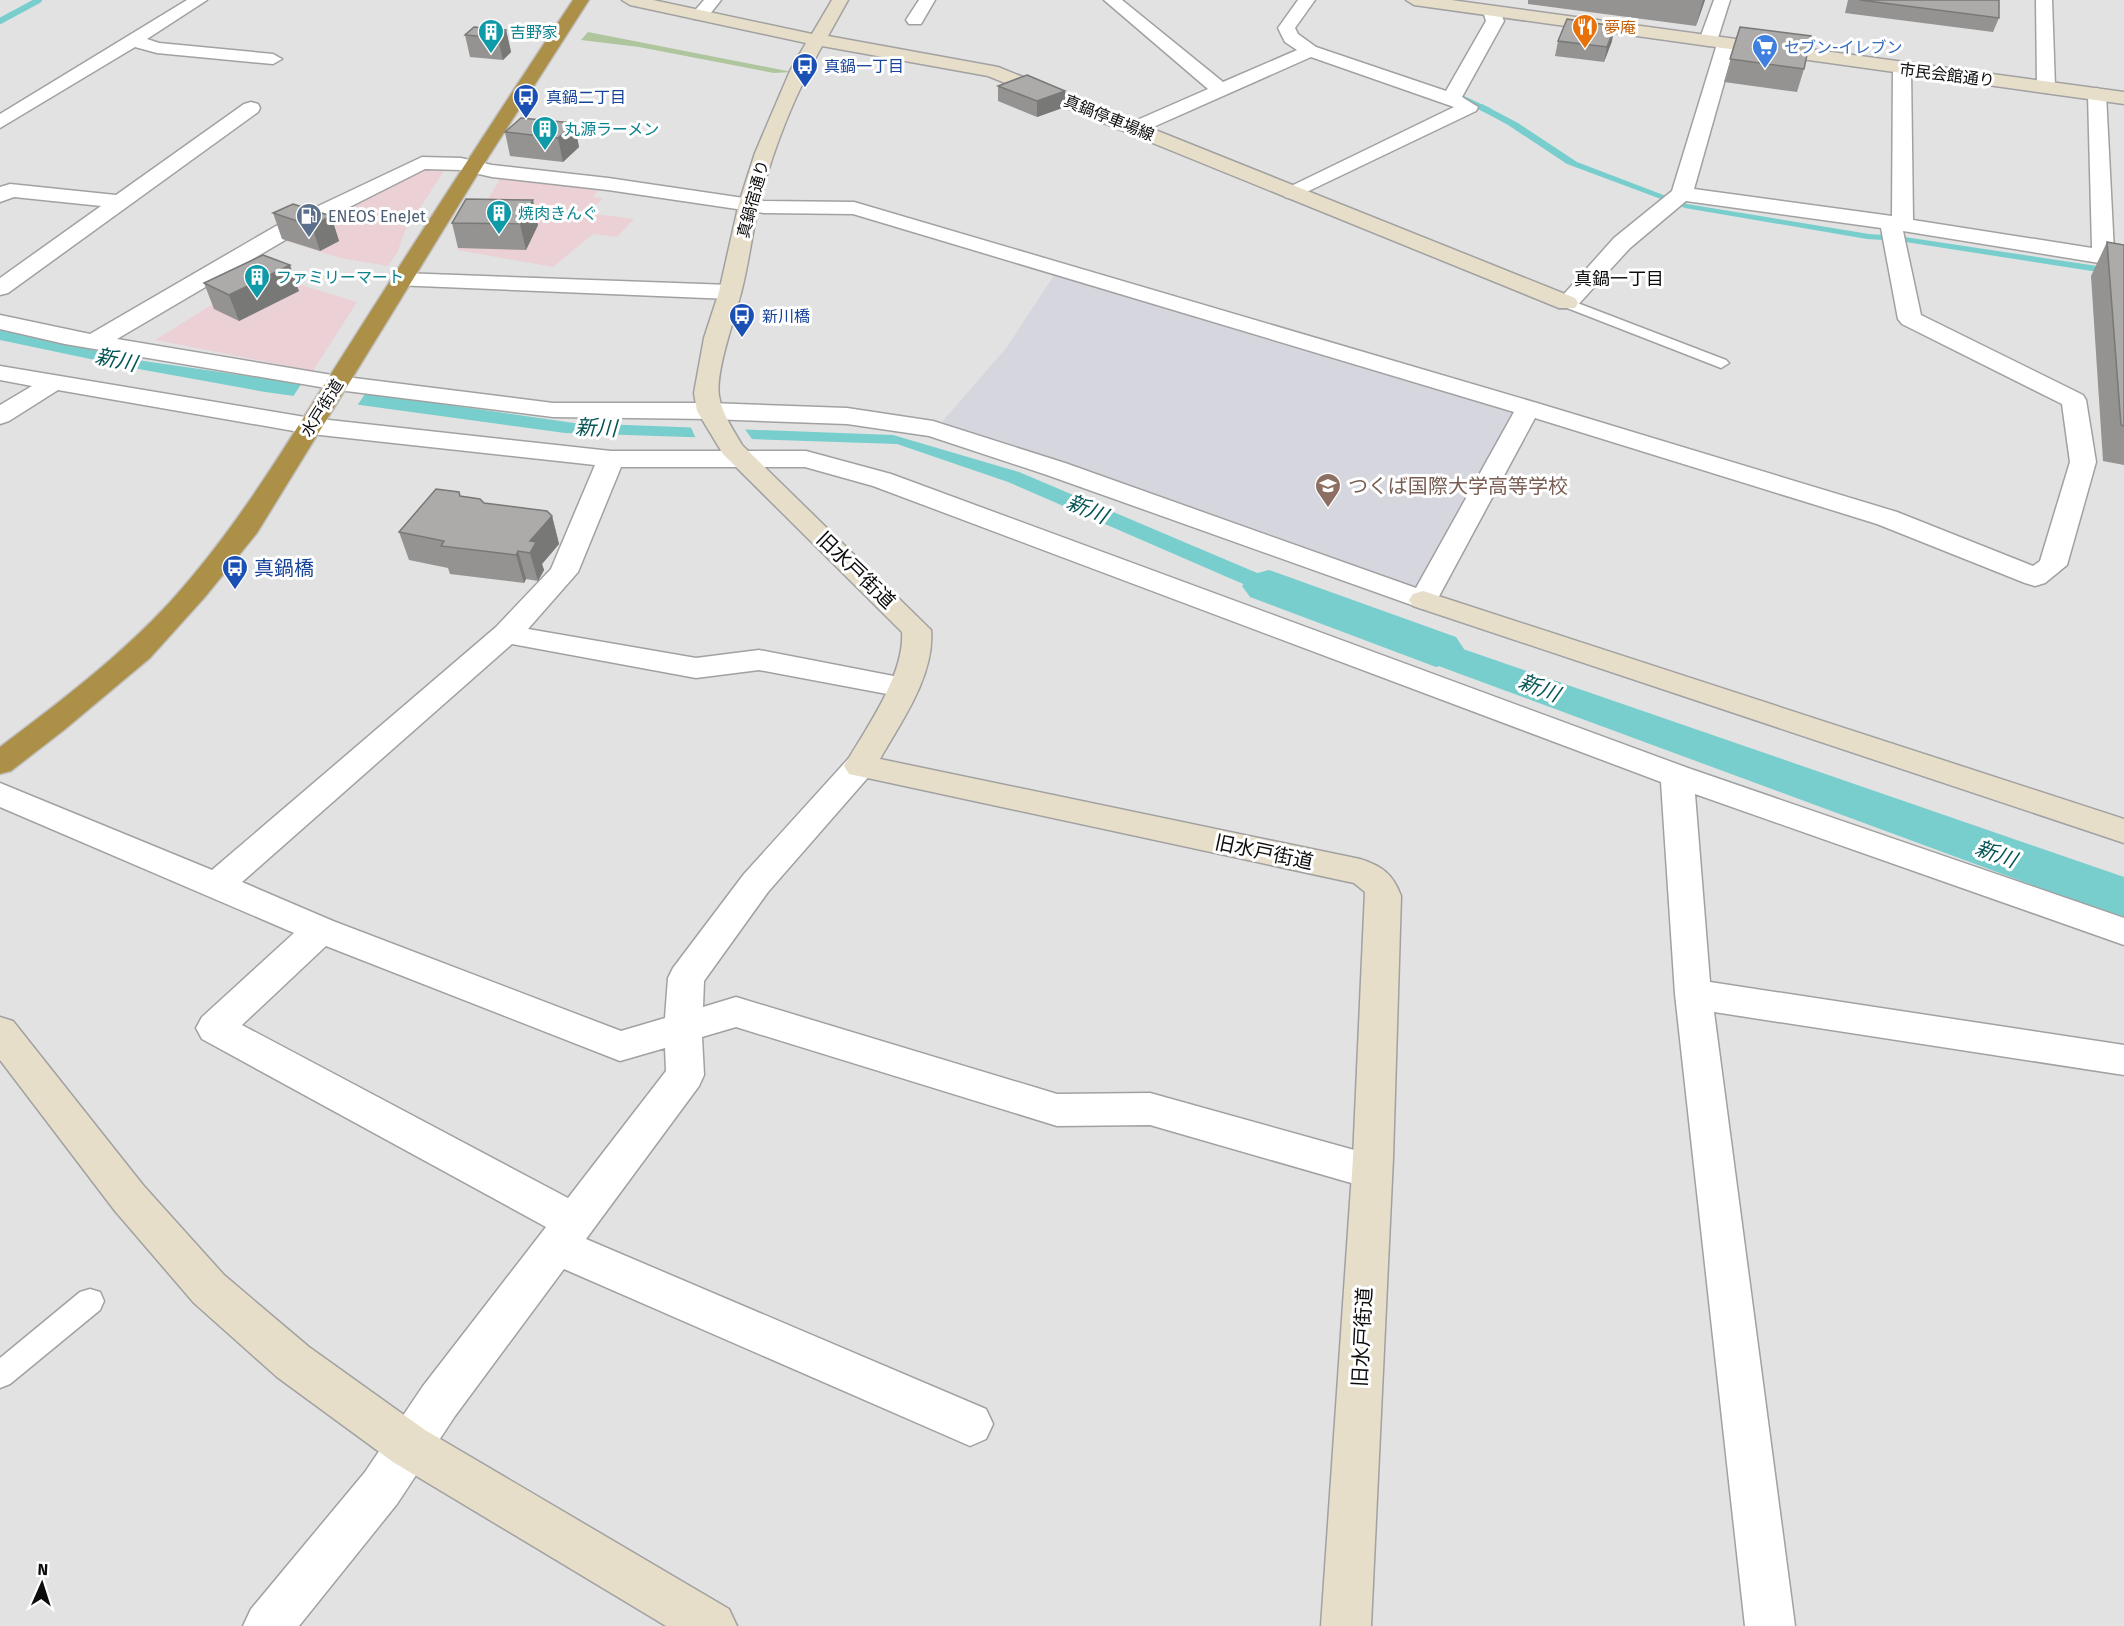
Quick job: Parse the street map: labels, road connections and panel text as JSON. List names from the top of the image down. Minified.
{"streets":{"highway":["水戸街道"],"street":["市民会館通り","真鍋停車場線","真鍋宿通り","旧水戸街道"]},"crossings":[["真鍋停車場線","真鍋宿通り"],["真鍋宿通り","旧水戸街道"]],"districts":["真鍋一丁目"],"water":["新川"],"places":{"restaurant":["夢庵"],"building":["吉野家","丸源ラーメン","焼肉きんぐ","ファミリーマート"],"supermarket":["セブン-イレブン"],"bus stop":["真鍋一丁目","真鍋二丁目","新川橋","真鍋橋"],"fuel station":["ENEOS EneJet"],"school or university":["つくば国際大学高等学校"]},"north":"top"}
